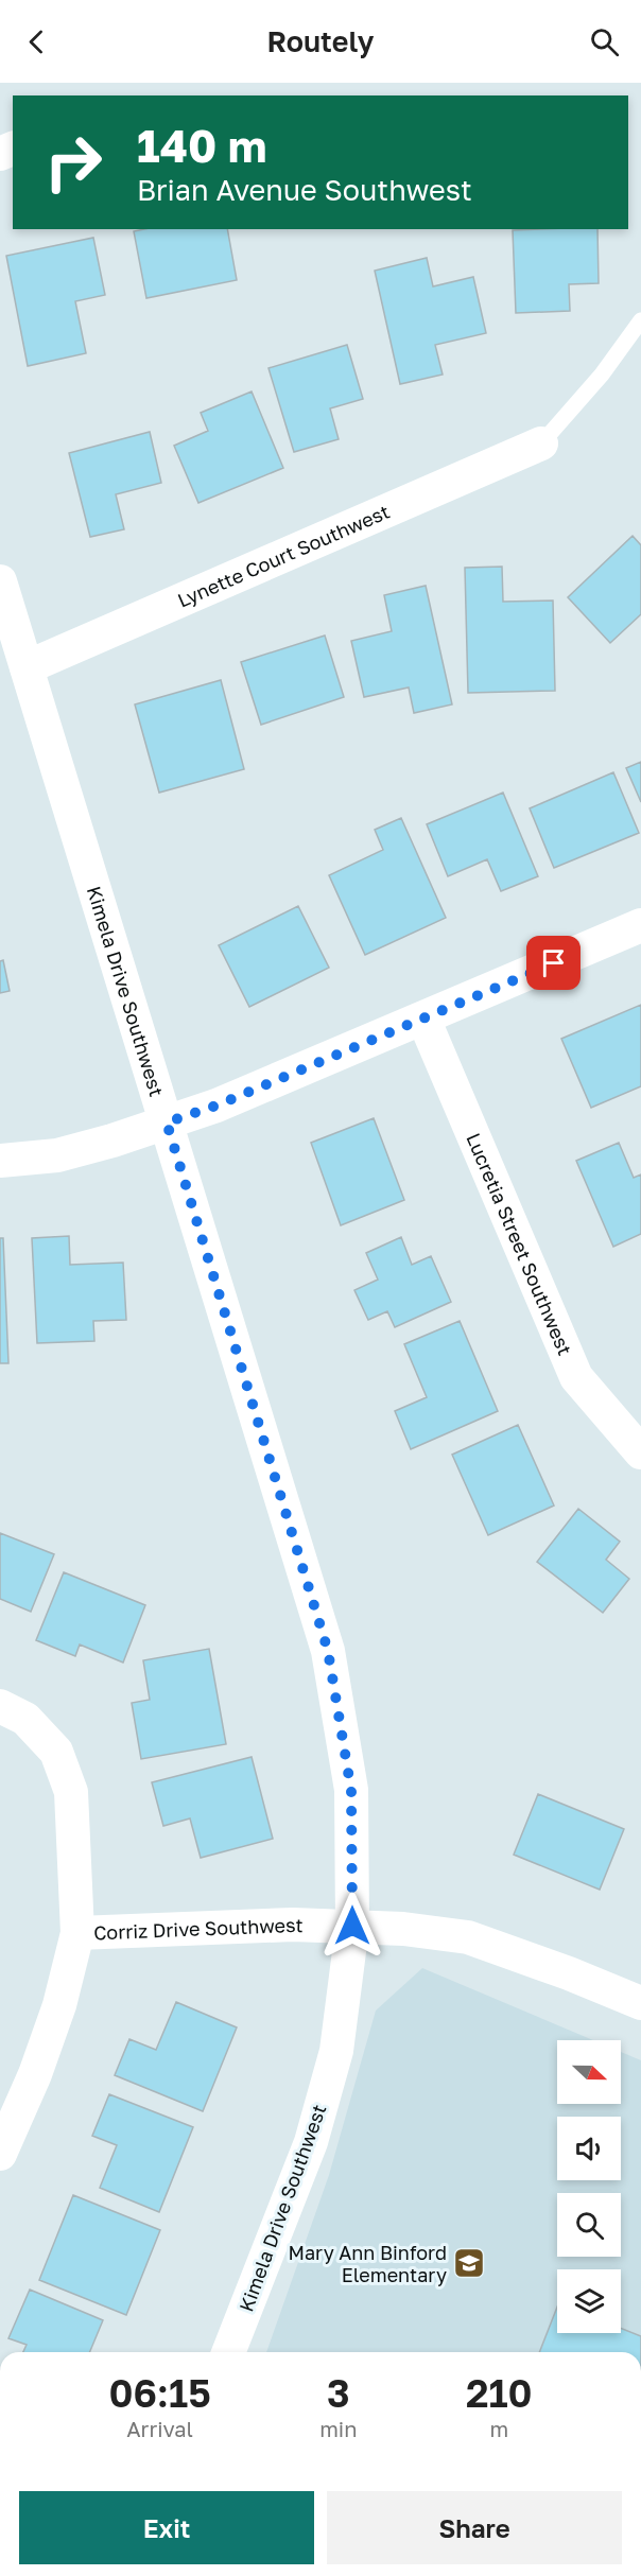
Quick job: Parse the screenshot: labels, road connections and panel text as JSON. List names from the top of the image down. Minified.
{"streets":{"street":["Lynette Court Southwest","Kimela Drive Southwest","Lucretia Street Southwest","Corriz Drive Southwest"]},"crossings":[["Lynette Court Southwest","Kimela Drive Southwest"],["Kimela Drive Southwest","Corriz Drive Southwest"]],"places":{"school or university":["Mary Ann Binford Elementary"]},"north":"right","page":{"header":"Routely","turn":["140 m","Brian Avenue Southwest"],"eta":["06:15","Arrival","3","min","210","m"],"buttons":["Exit","Share"]}}
